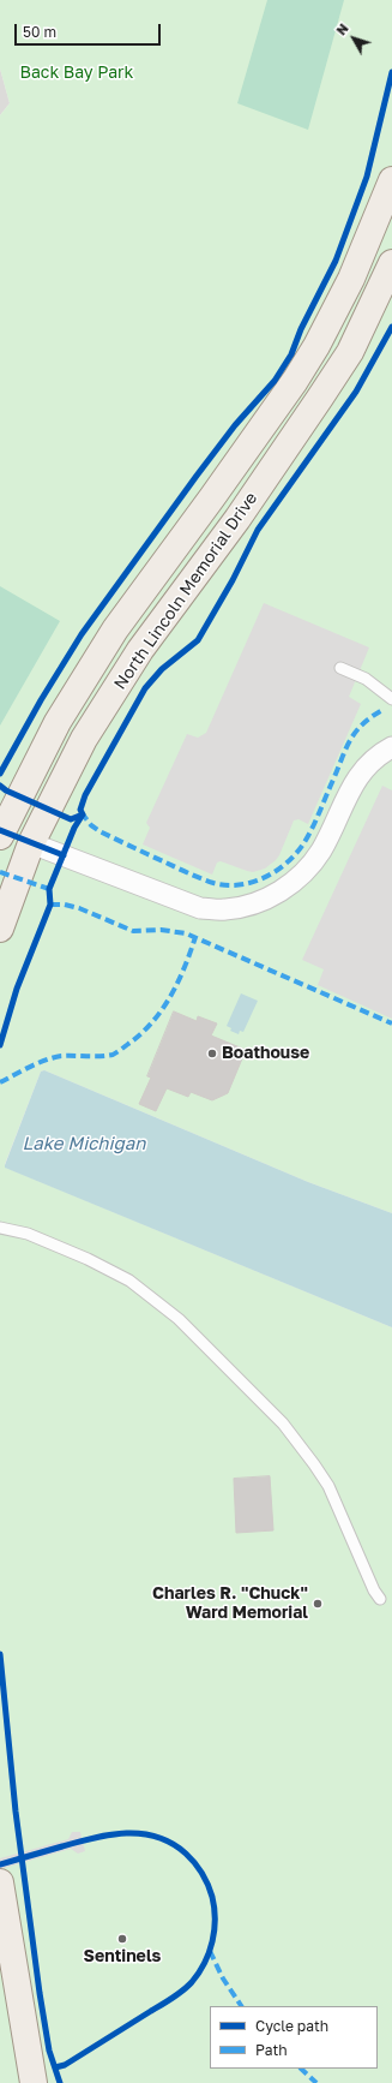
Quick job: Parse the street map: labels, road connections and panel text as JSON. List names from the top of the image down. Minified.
{"streets":{"main road":["North Lincoln Memorial Drive"]},"water":["Lake Michigan"],"parks":["Back Bay Park"],"places":["Boathouse","Charles R. \"Chuck\" Ward Memorial","Sentinels"],"legend":["Cycle path","Path"],"scale_bar":"50 m","north":"top left"}
